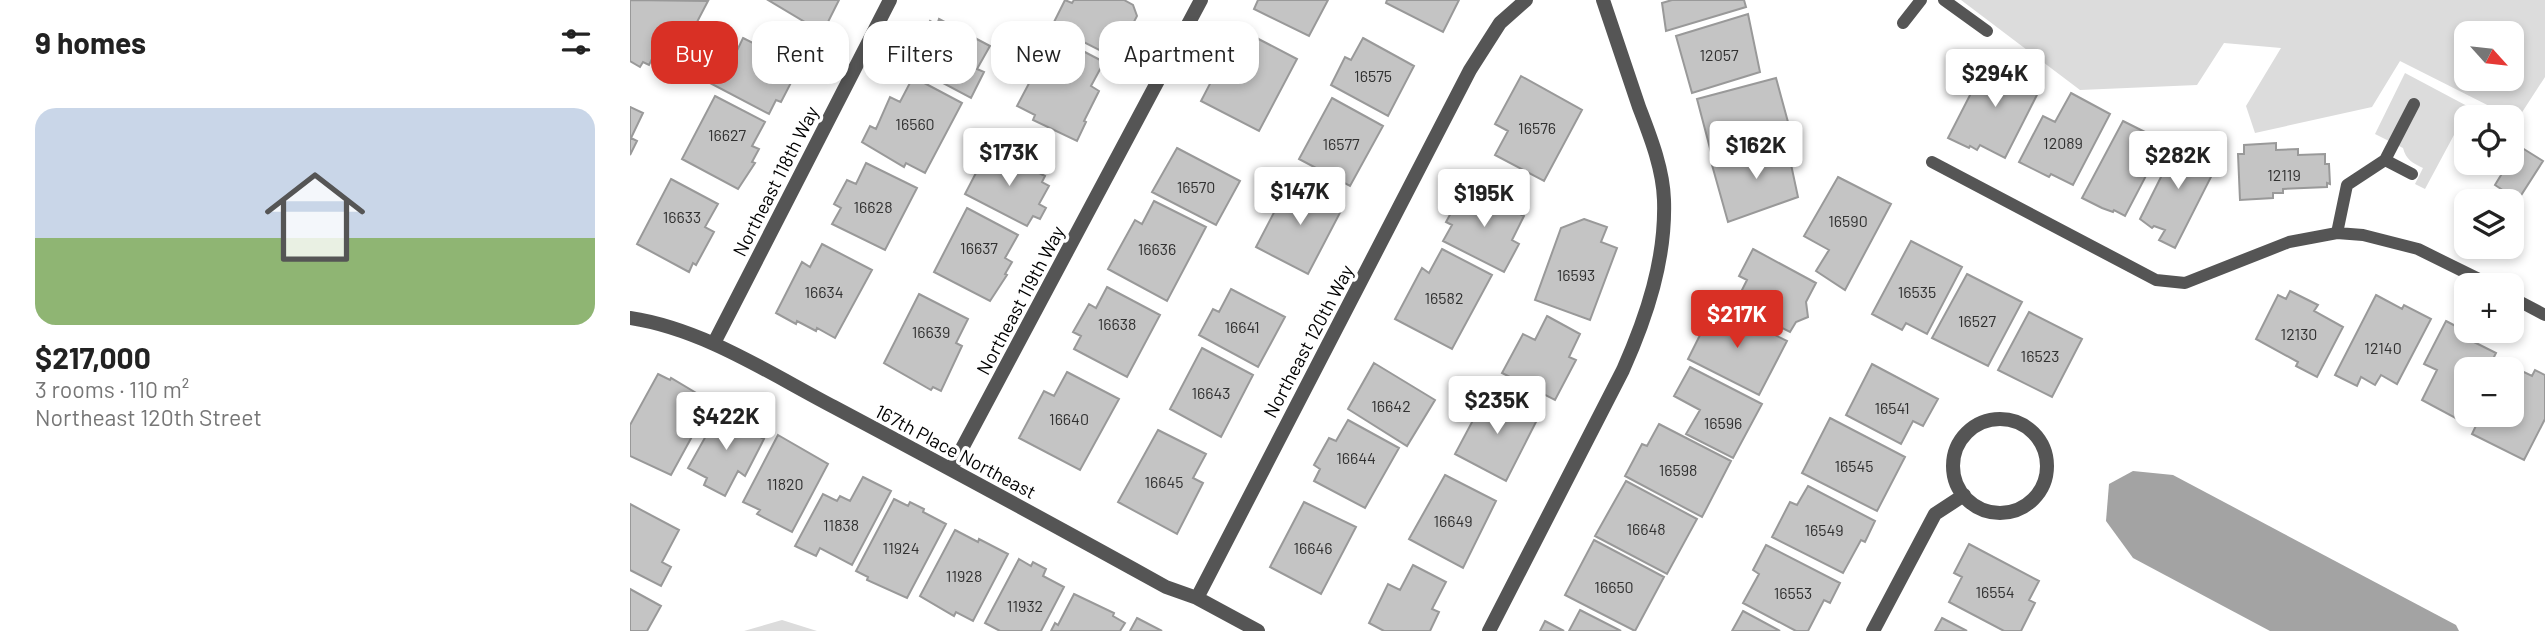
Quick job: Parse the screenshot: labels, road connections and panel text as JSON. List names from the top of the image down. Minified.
{"streets":{"street":["Northeast 118th Way","Northeast 119th Way","Northeast 120th Way","167th Place Northeast"]},"crossings":[["Northeast 118th Way","167th Place Northeast"],["Northeast 119th Way","167th Place Northeast"],["Northeast 120th Way","167th Place Northeast"]],"house_numbers":["12057","16575","16560","16576","16627","12089","16577","12119","16570","16628","16633","16590","16637","16636","16593","16634","16535","16582","16527","16638","16641","16639","12130","12140","16523","16643","16642","16541","16640","16596","16644","16545","16598","16645","11820","16649","11838","16648","16549","11924","16646","11928","16650","16554","16553","11932"],"north":"bottom right","page":{"heading":"9 homes","map_buttons":["+","−"],"chip":["Buy","Rent","Filters","New","Apartment"],"price":["$294K","$162K","$173K","$282K","$147K","$195K","$217K","$235K","$422K"],"list":[{"name":"$217,000","note":"3 rooms · 110 m² · Northeast 120th Street"}]}}
